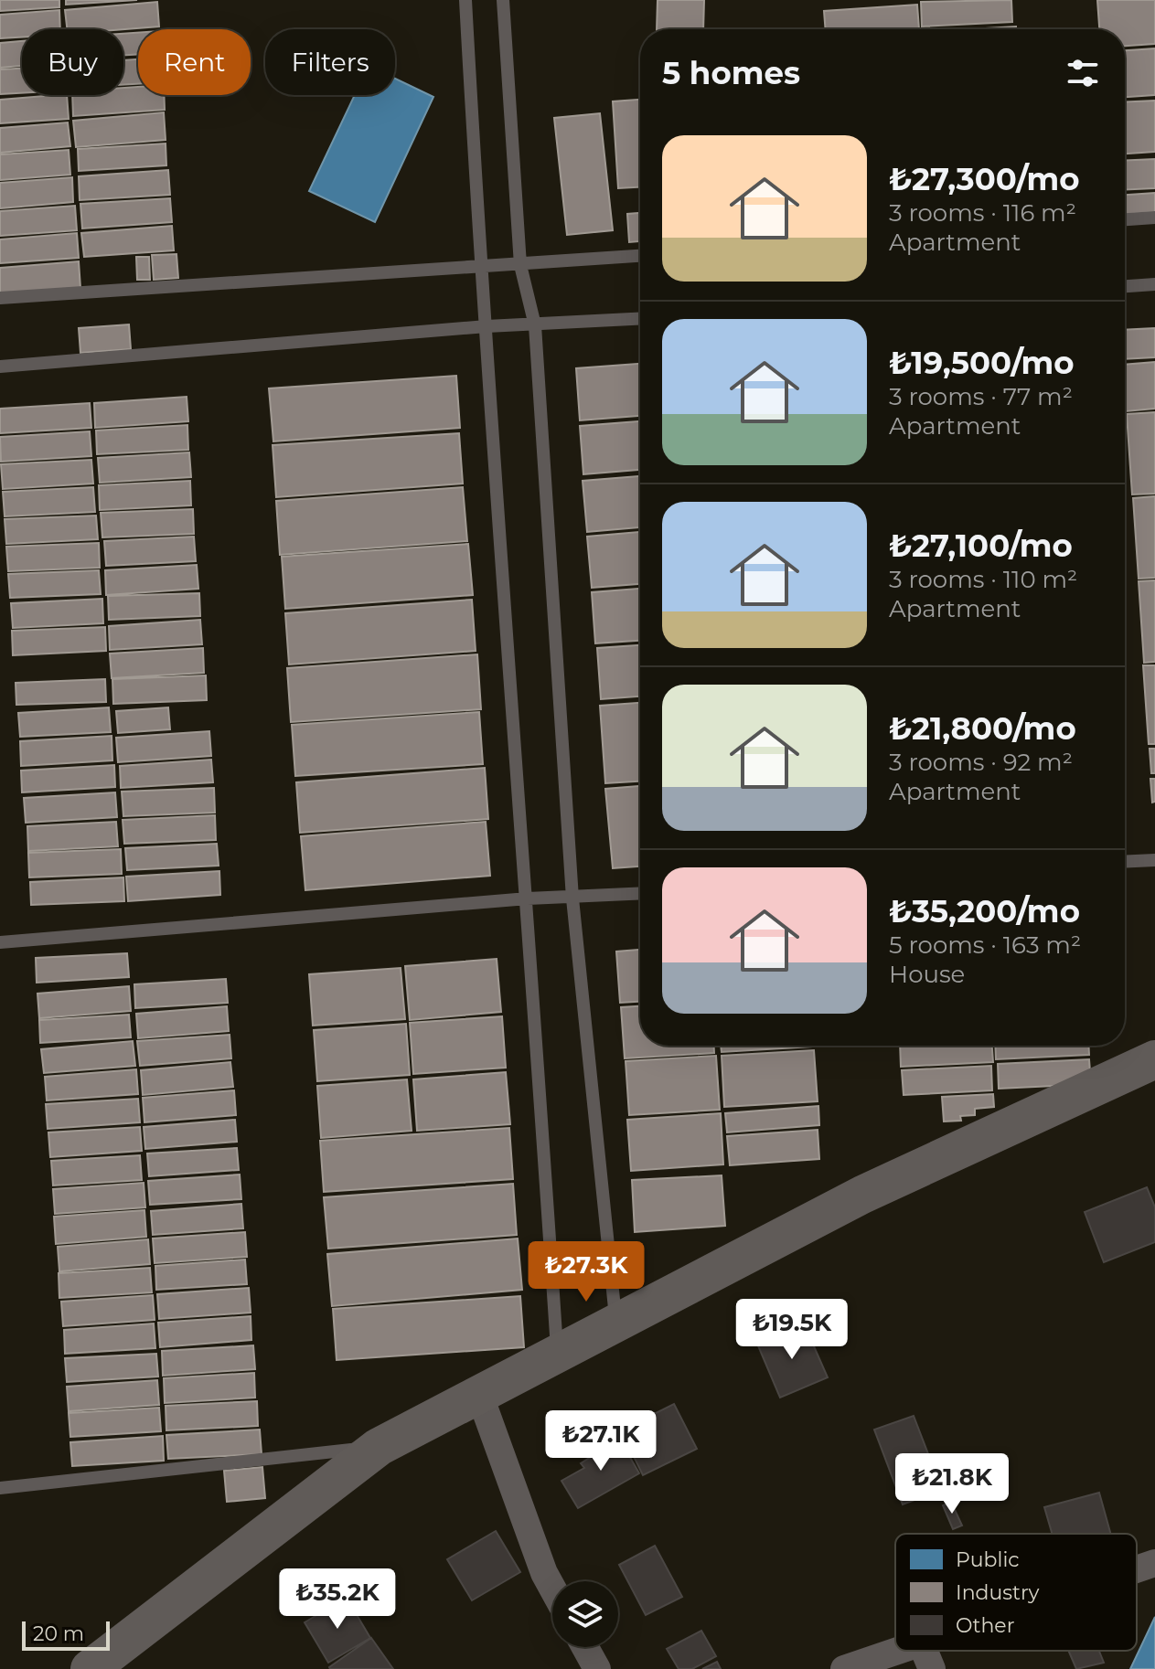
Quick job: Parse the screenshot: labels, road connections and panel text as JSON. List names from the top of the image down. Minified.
{"legend":["Public","Industry","Other"],"scale_bar":"20 m","page":{"chip":["Buy","Rent","Filters"],"heading":"5 homes","list":[{"name":"₺27,300/mo","note":"3 rooms · 116 m² · Apartment"},{"name":"₺19,500/mo","note":"3 rooms · 77 m² · Apartment"},{"name":"₺27,100/mo","note":"3 rooms · 110 m² · Apartment"},{"name":"₺21,800/mo","note":"3 rooms · 92 m² · Apartment"},{"name":"₺35,200/mo","note":"5 rooms · 163 m² · House"}],"price":["₺27.3K","₺19.5K","₺27.1K","₺21.8K","₺35.2K"],"scale":"20 m"}}
